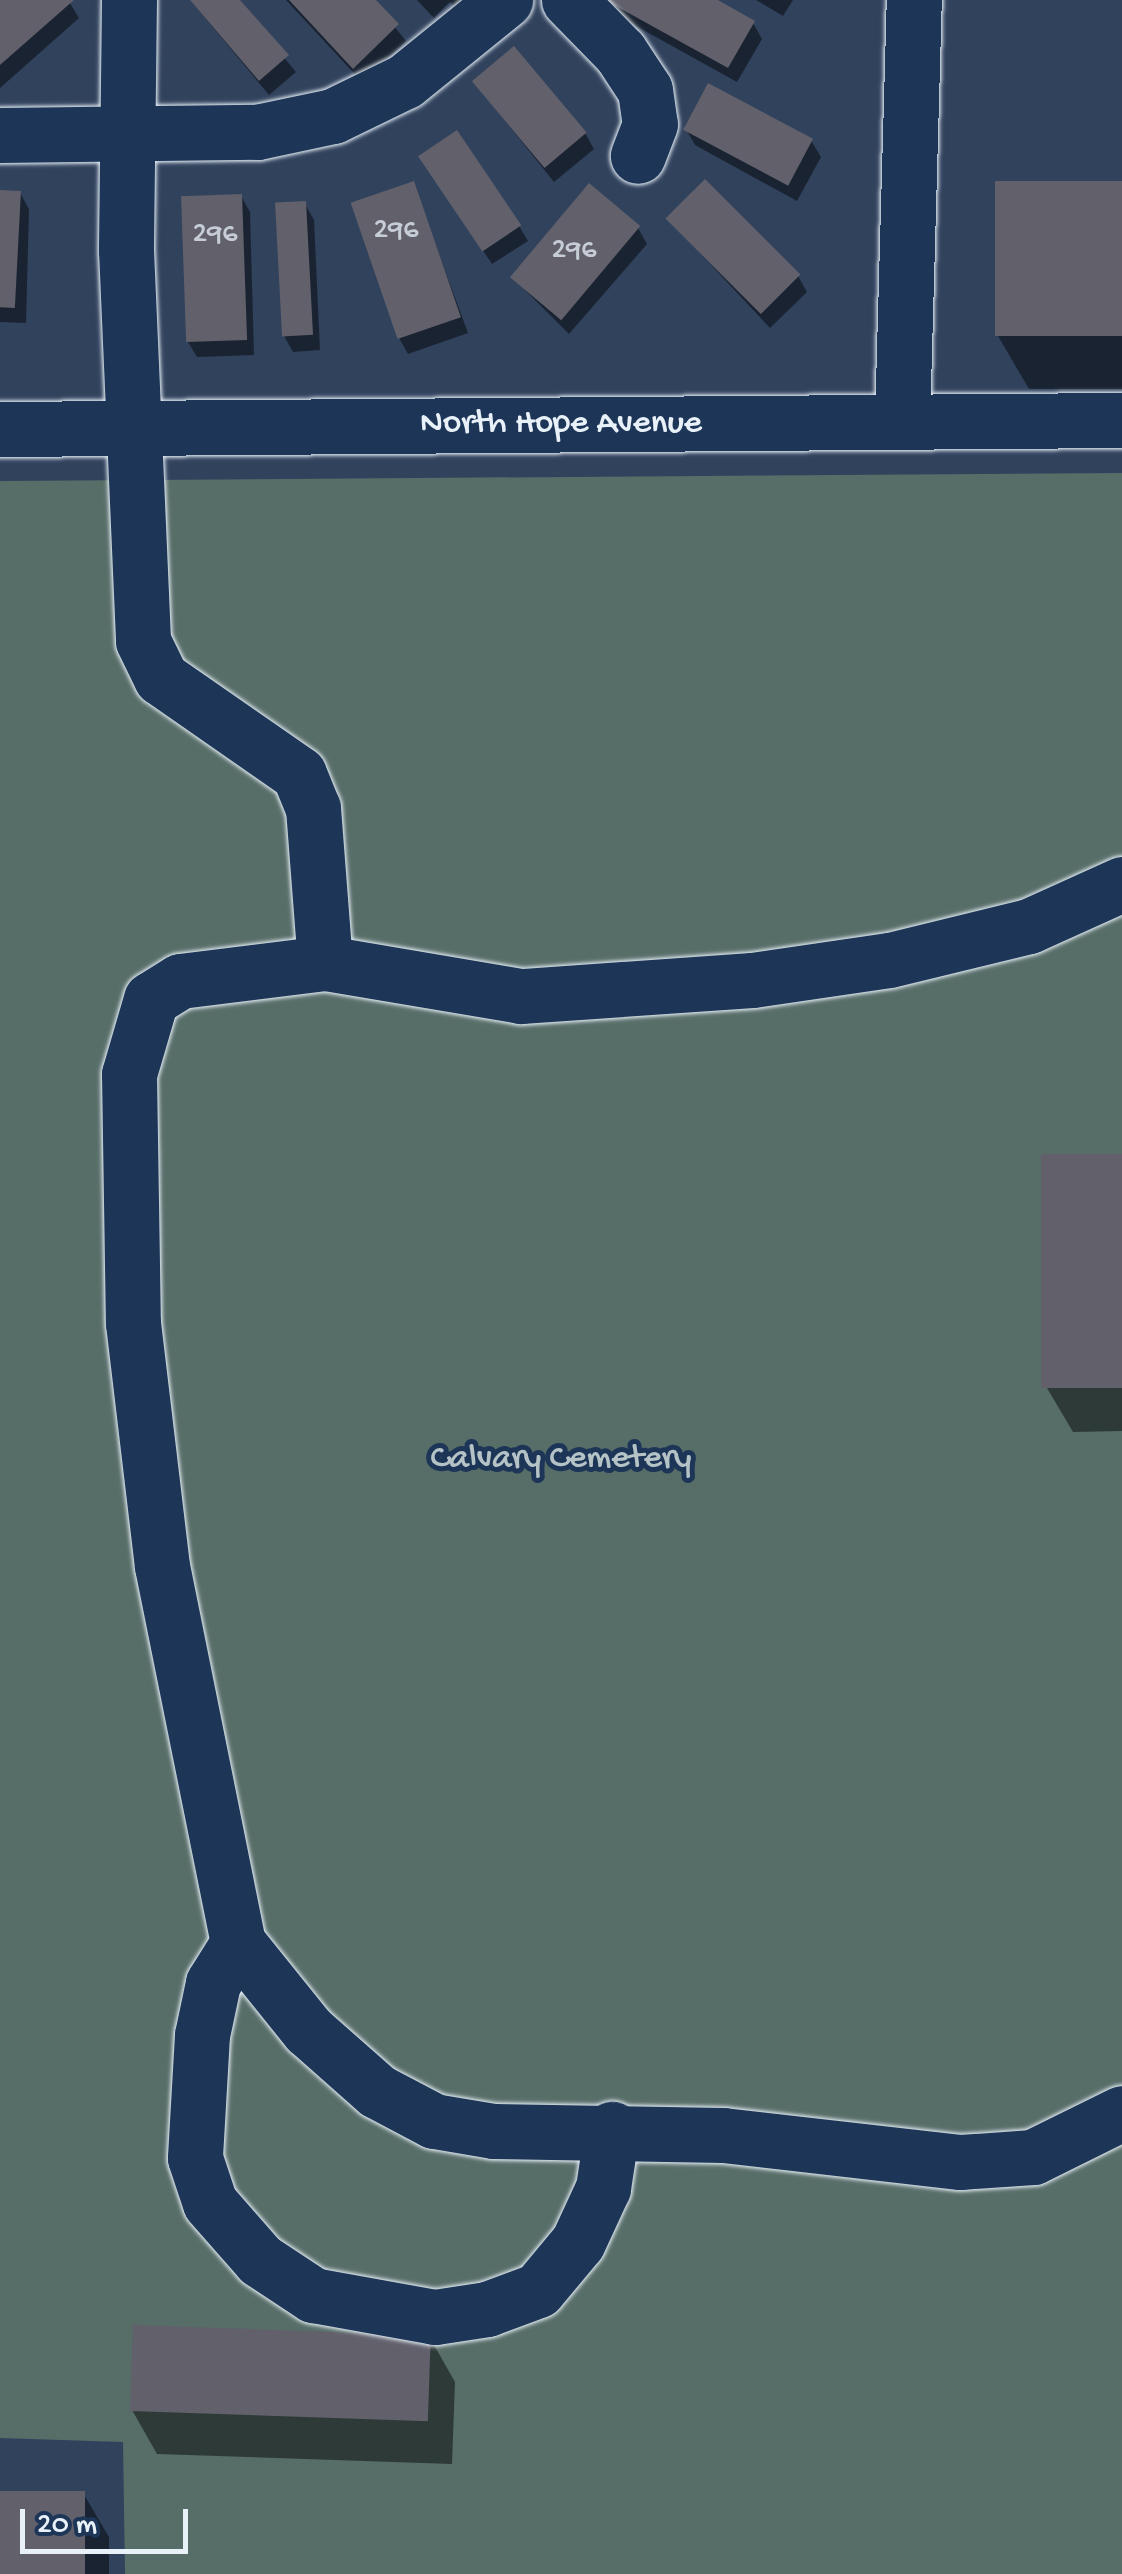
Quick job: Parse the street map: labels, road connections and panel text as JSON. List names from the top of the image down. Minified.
{"streets":{"street":["North Hope Avenue"]},"parks":["Calvary Cemetery"],"house_numbers":["296","296","296"],"scale_bar":"20 m"}
